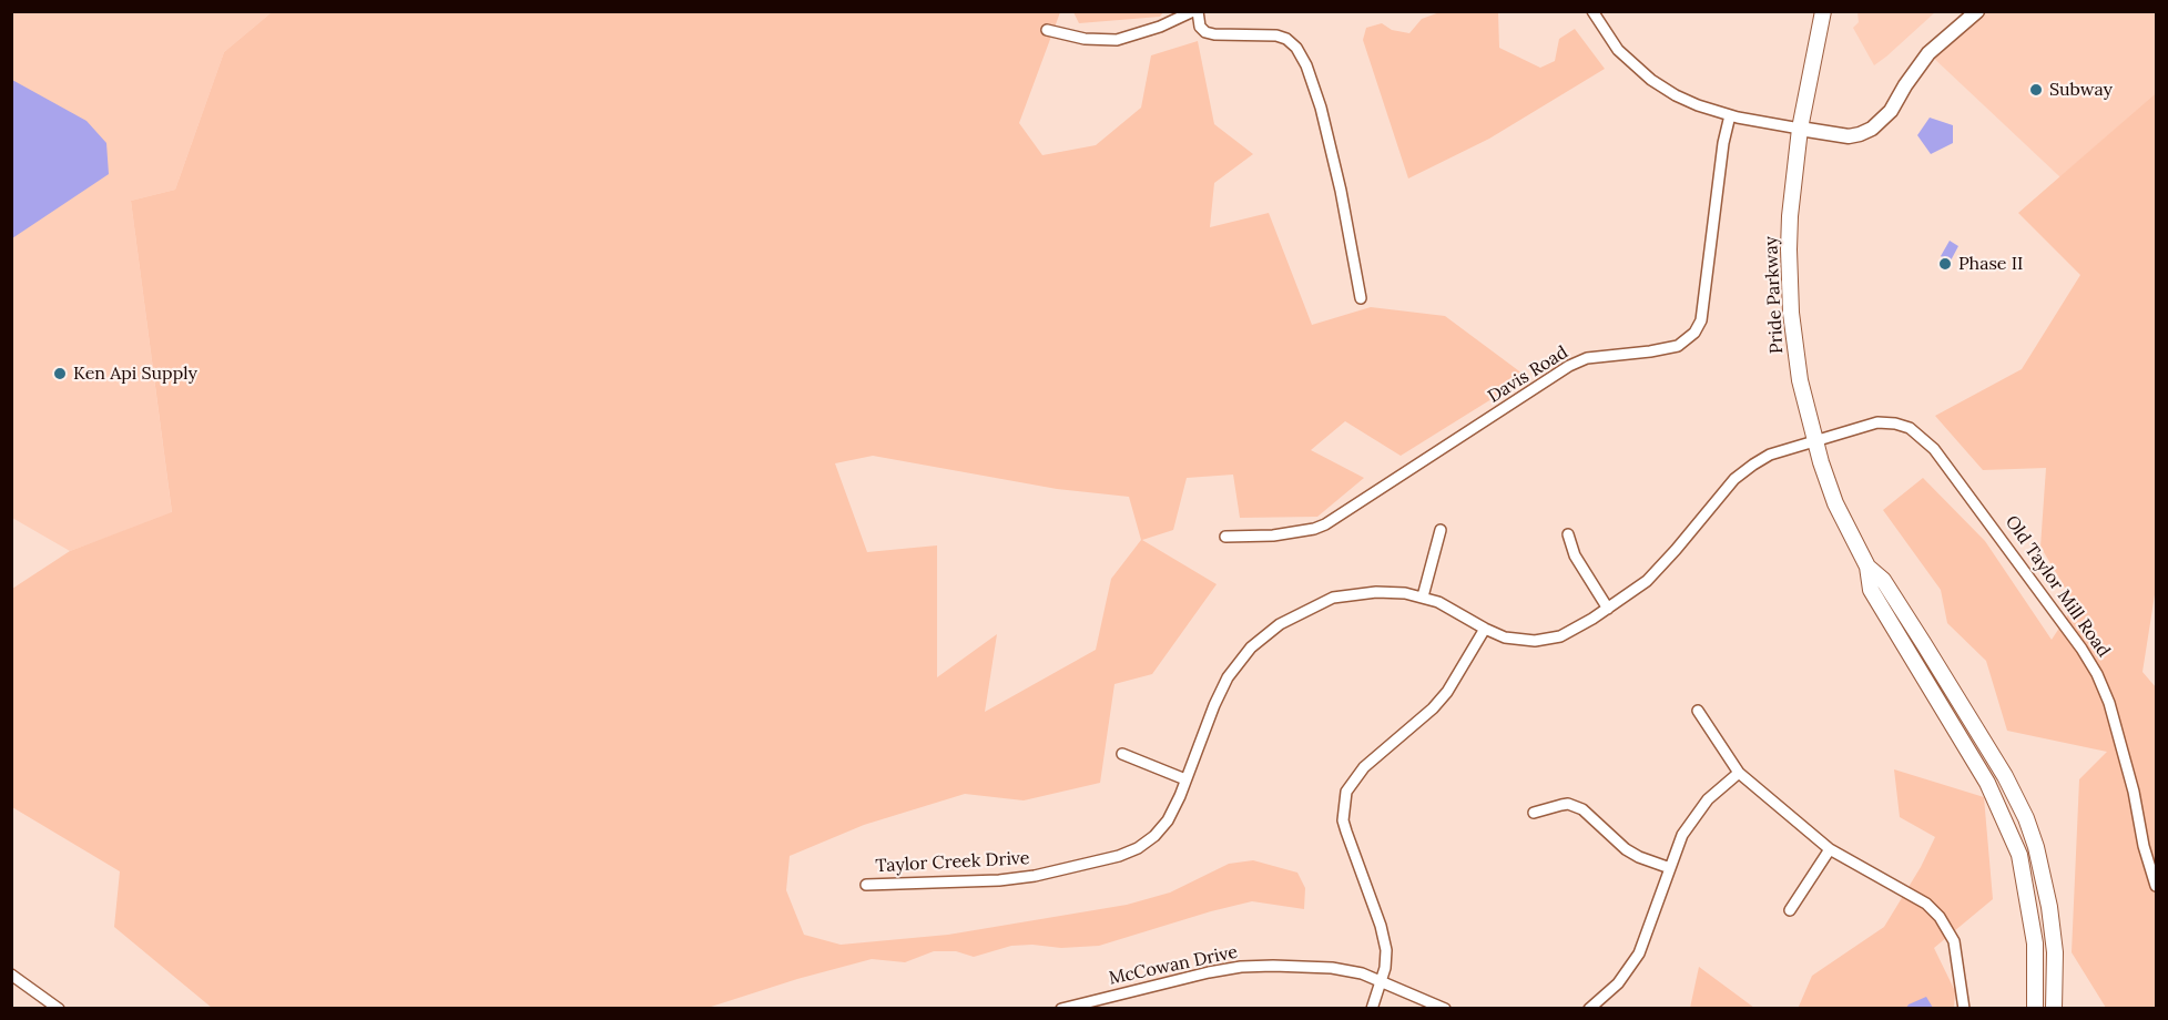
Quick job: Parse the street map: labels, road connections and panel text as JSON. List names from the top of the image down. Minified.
{"streets":{"main road":["Pride Parkway"],"street":["Davis Road","Old Taylor Mill Road","Taylor Creek Drive","McCowan Drive"]},"crossings":[["Pride Parkway","Old Taylor Mill Road"],["Pride Parkway","Taylor Creek Drive"],["Old Taylor Mill Road","Taylor Creek Drive"]],"places":["Subway","Phase II","Ken Api Supply"]}
